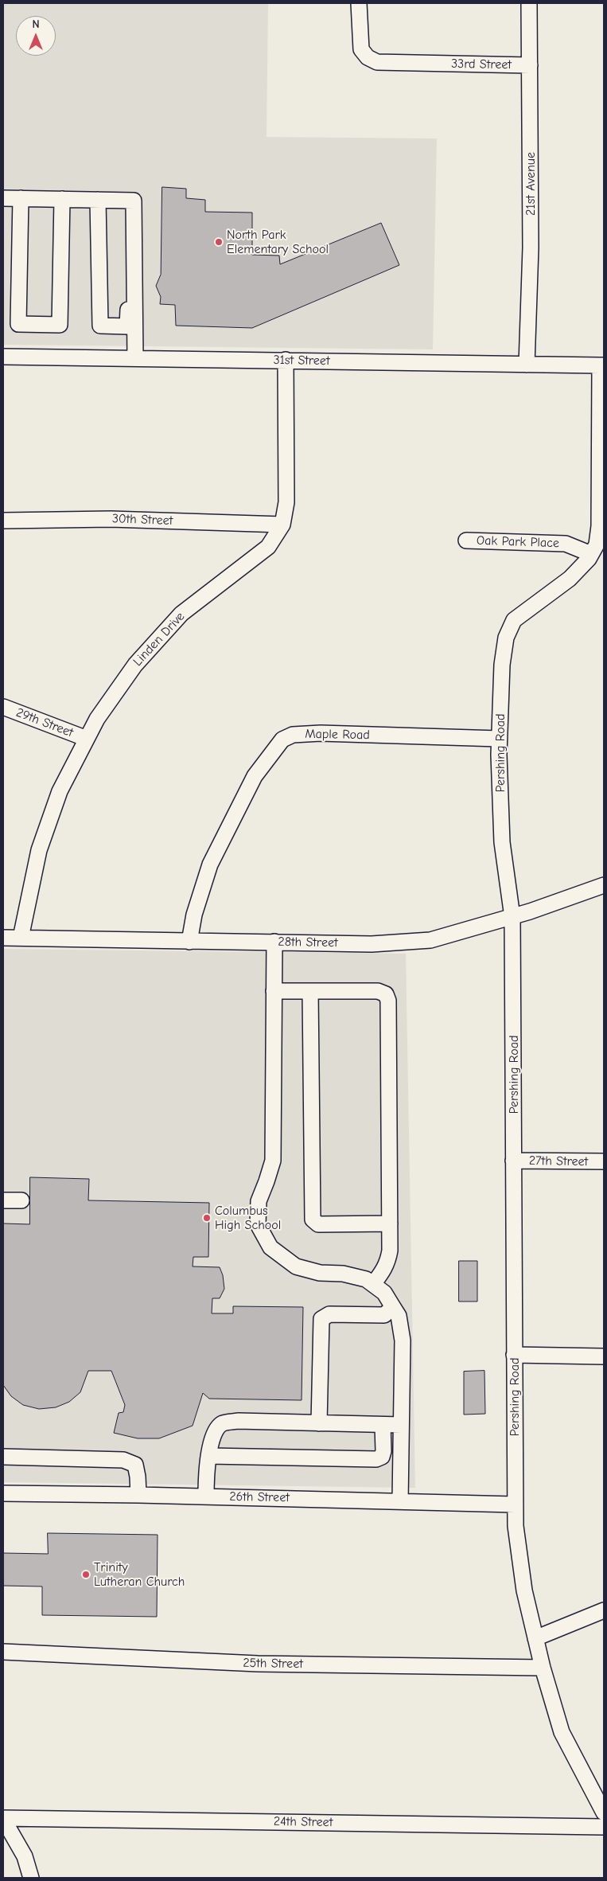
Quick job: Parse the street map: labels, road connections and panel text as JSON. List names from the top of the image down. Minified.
{"streets":{"street":["33rd Street","21st Avenue","31st Street","30th Street","Oak Park Place","Linden Drive","29th Street","Maple Road","Pershing Road","28th Street","27th Street","26th Street","25th Street","24th Street"]},"crossings":[["33rd Street","21st Avenue"],["21st Avenue","31st Street"],["31st Street","Linden Drive"],["31st Street","Pershing Road"],["30th Street","Linden Drive"],["Oak Park Place","Pershing Road"],["Linden Drive","29th Street"],["Linden Drive","28th Street"],["Maple Road","Pershing Road"],["Maple Road","28th Street"],["Pershing Road","28th Street"],["Pershing Road","27th Street"],["Pershing Road","26th Street"],["Pershing Road","25th Street"]],"places":["North Park Elementary School","Columbus High School","Trinity Lutheran Church"],"north":"top"}
